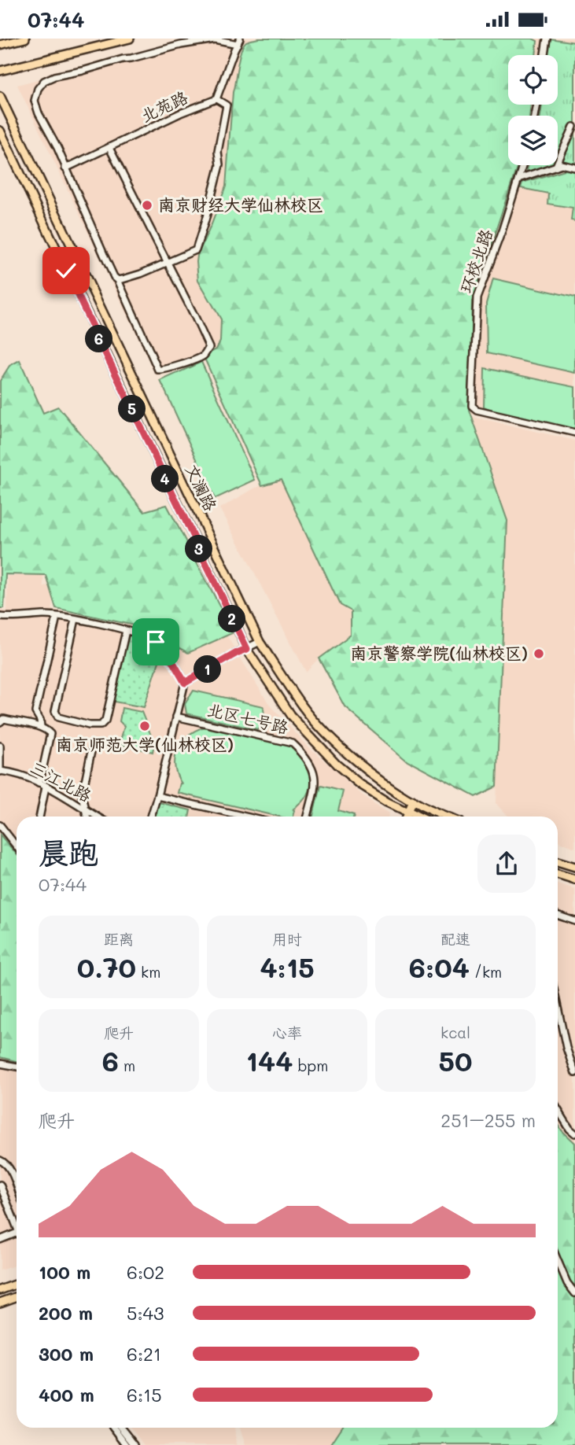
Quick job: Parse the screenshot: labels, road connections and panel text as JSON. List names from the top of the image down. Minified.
{"streets":{"main road":["文澜路"],"street":["北苑路","环校北路","北区七号路","三江北路"]},"places":["南京财经大学仙林校区","南京警察学院(仙林校区)","南京师范大学(仙林校区)"],"page":{"status":"07:44","pins":["6","5","4","3","2","1"],"heading":["晨跑","07:44"],"stats":[["距离","0.70 km"],["用时","4:15"],["配速","6:04 /km"],["爬升","6 m"],["心率","144 bpm"],["kcal","50"]],"chart":["爬升","251–255 m"],"list":[{"name":"100 m","note":"6:02"},{"name":"200 m","note":"5:43"},{"name":"300 m","note":"6:21"},{"name":"400 m","note":"6:15"}]}}
